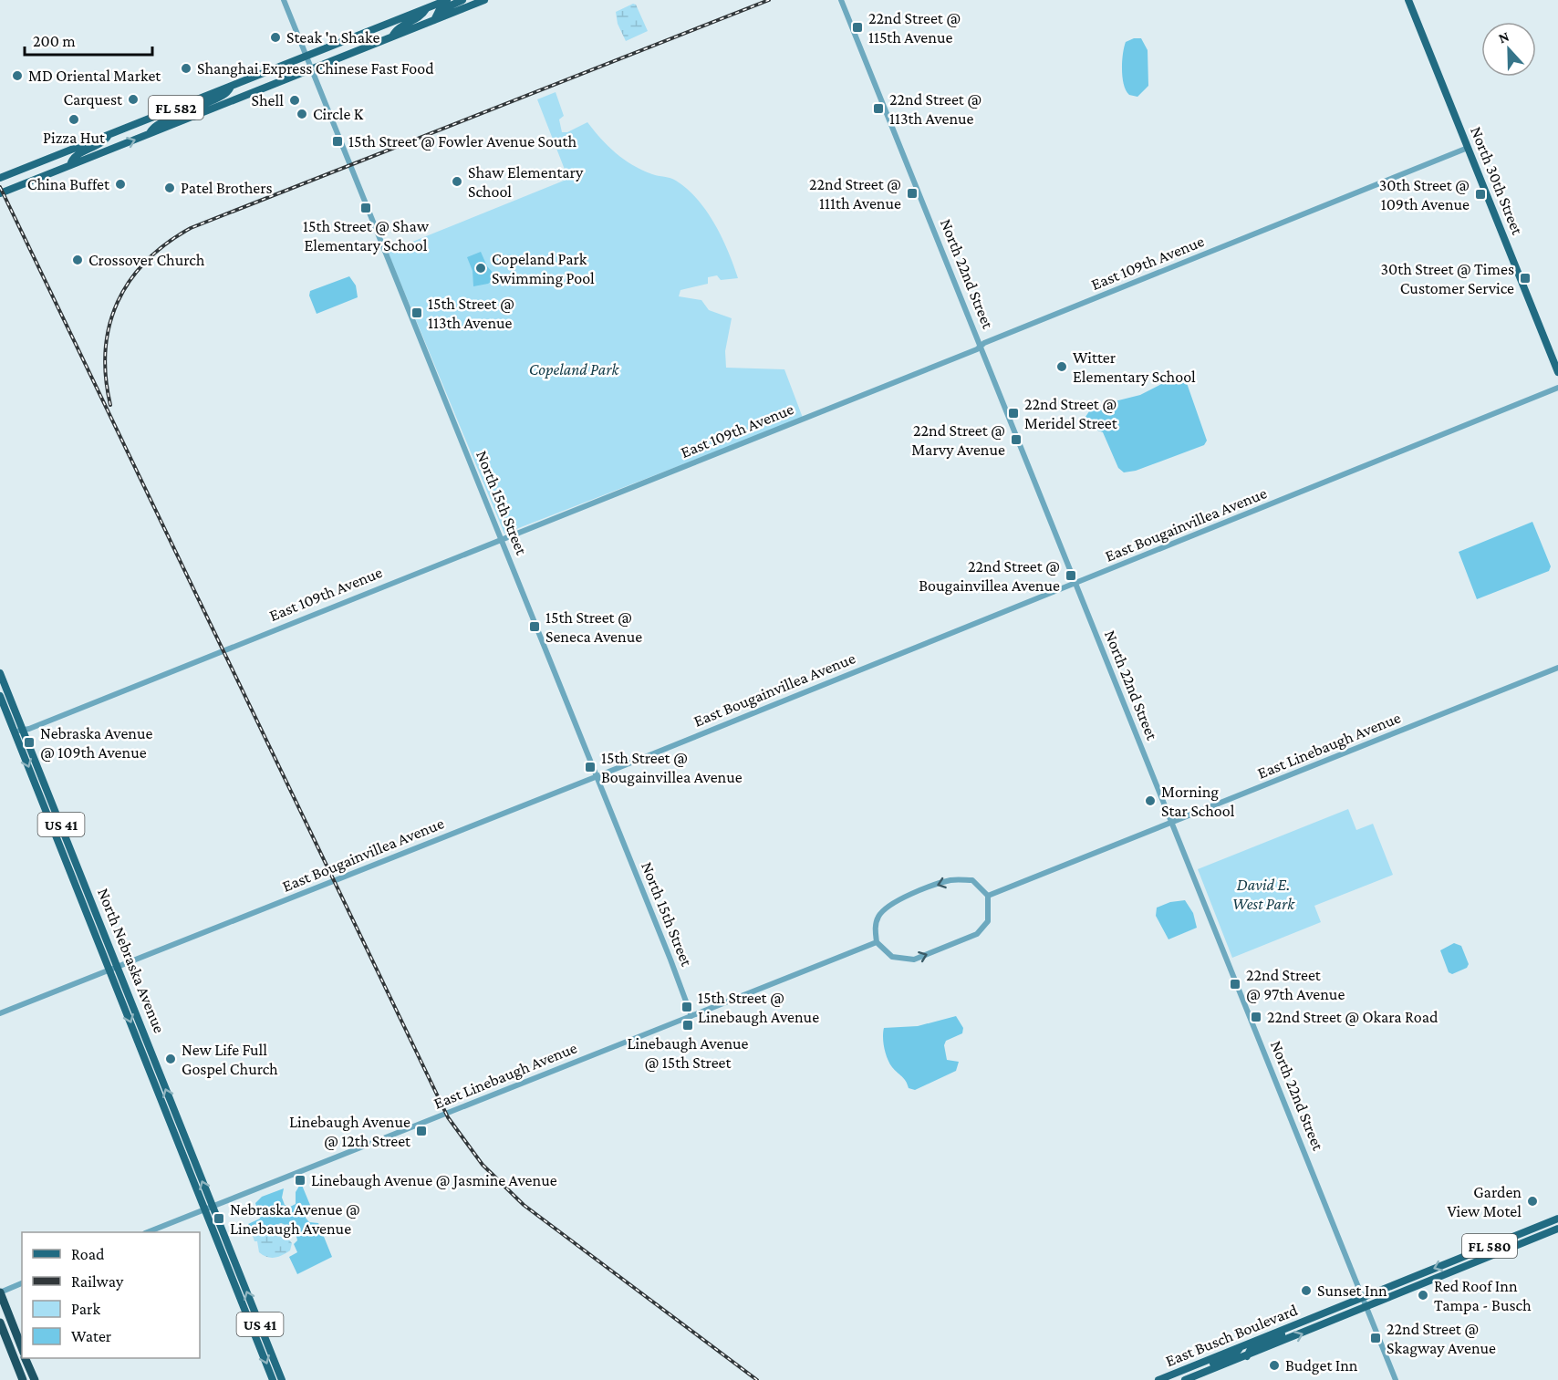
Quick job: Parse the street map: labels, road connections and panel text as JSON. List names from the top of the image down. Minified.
{"streets":{"main road":["FL 582","North 30th Street","US 41","North Nebraska Avenue","FL 580","East Busch Boulevard"],"street":["East 109th Avenue","North 22nd Street","North 15th Street","East Bougainvillea Avenue","East Linebaugh Avenue"]},"crossings":[["FL 582","North 15th Street"],["North 30th Street","East 109th Avenue"],["East 109th Avenue","North 22nd Street"],["East 109th Avenue","North 15th Street"],["East 109th Avenue","North Nebraska Avenue"],["North 22nd Street","East Bougainvillea Avenue"],["North 22nd Street","East Linebaugh Avenue"],["North 22nd Street","East Busch Boulevard"],["North 15th Street","East Bougainvillea Avenue"],["North 15th Street","East Linebaugh Avenue"],["East Bougainvillea Avenue","North Nebraska Avenue"],["East Linebaugh Avenue","North Nebraska Avenue"]],"parks":["Copeland Park","David E. West Park"],"places":{"transit":["22nd Street @ 115th Avenue","22nd Street @ 113th Avenue","15th Street @ Fowler Avenue South","22nd Street @ 111th Avenue","30th Street @ 109th Avenue","15th Street @ Shaw Elementary School","30th Street @ Times Customer Service","15th Street @ 113th Avenue","22nd Street @ Meridel Street","22nd Street @ Marvy Avenue","22nd Street @ Bougainvillea Avenue","15th Street @ Seneca Avenue","Nebraska Avenue @ 109th Avenue","15th Street @ Bougainvillea Avenue","22nd Street @ 97th Avenue","15th Street @ Linebaugh Avenue","22nd Street @ Okara Road","Linebaugh Avenue @ 15th Street","Linebaugh Avenue @ 12th Street","Linebaugh Avenue @ Jasmine Avenue","Nebraska Avenue @ Linebaugh Avenue","22nd Street @ Skagway Avenue"],"other":["Steak 'n Shake","Shanghai Express Chinese Fast Food","MD Oriental Market","Carquest","Shell","Circle K","Pizza Hut","Shaw Elementary School","China Buffet","Patel Brothers","Crossover Church","Copeland Park Swimming Pool","Witter Elementary School","Morning Star School","New Life Full Gospel Church","Garden View Motel","Sunset Inn","Red Roof Inn Tampa - Busch","Budget Inn"]},"legend":["Road","Railway","Park","Water"],"scale_bar":"200 m","north":"top"}
